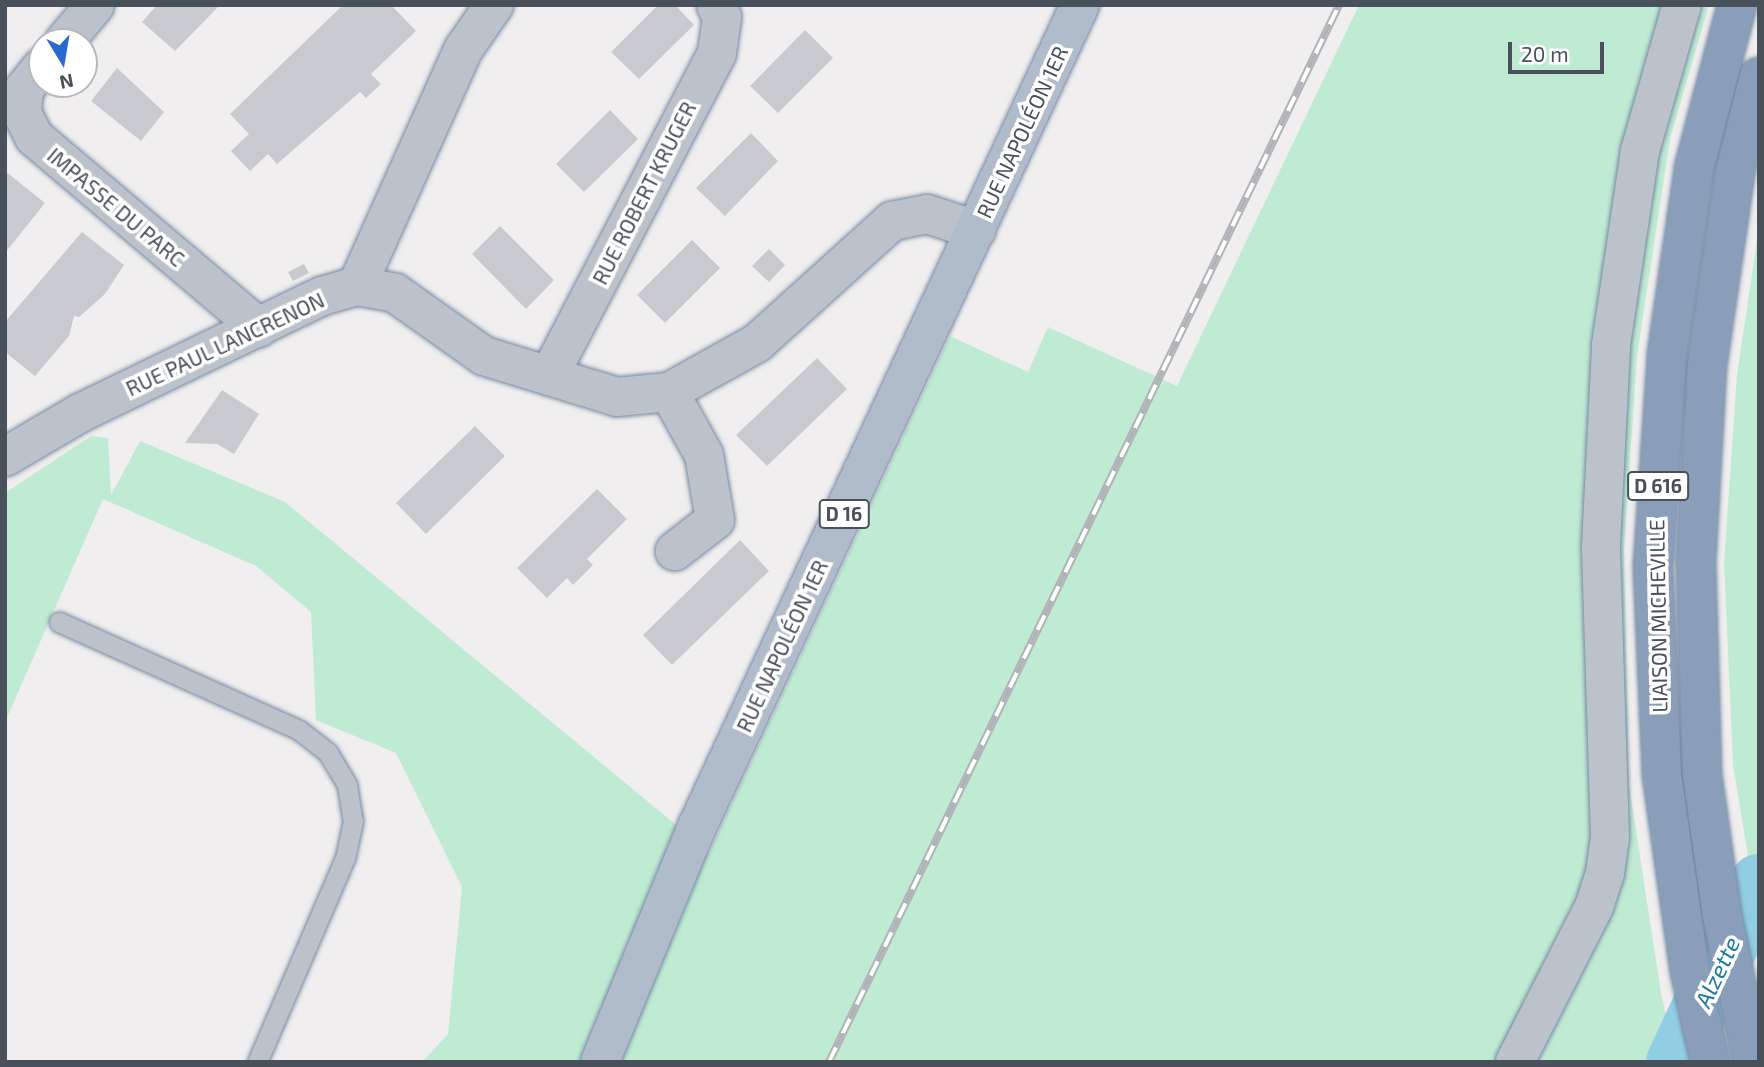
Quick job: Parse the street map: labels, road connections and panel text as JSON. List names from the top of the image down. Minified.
{"streets":{"highway":["D 616","LIAISON MICHEVILLE"],"main road":["RUE NAPOLÉON 1ER","D 16"],"street":["RUE ROBERT KRUGER","IMPASSE DU PARC","RUE PAUL LANCRENON"]},"crossings":[["IMPASSE DU PARC","RUE PAUL LANCRENON"]],"water":["Alzette"],"scale_bar":"20 m","north":"bottom"}
